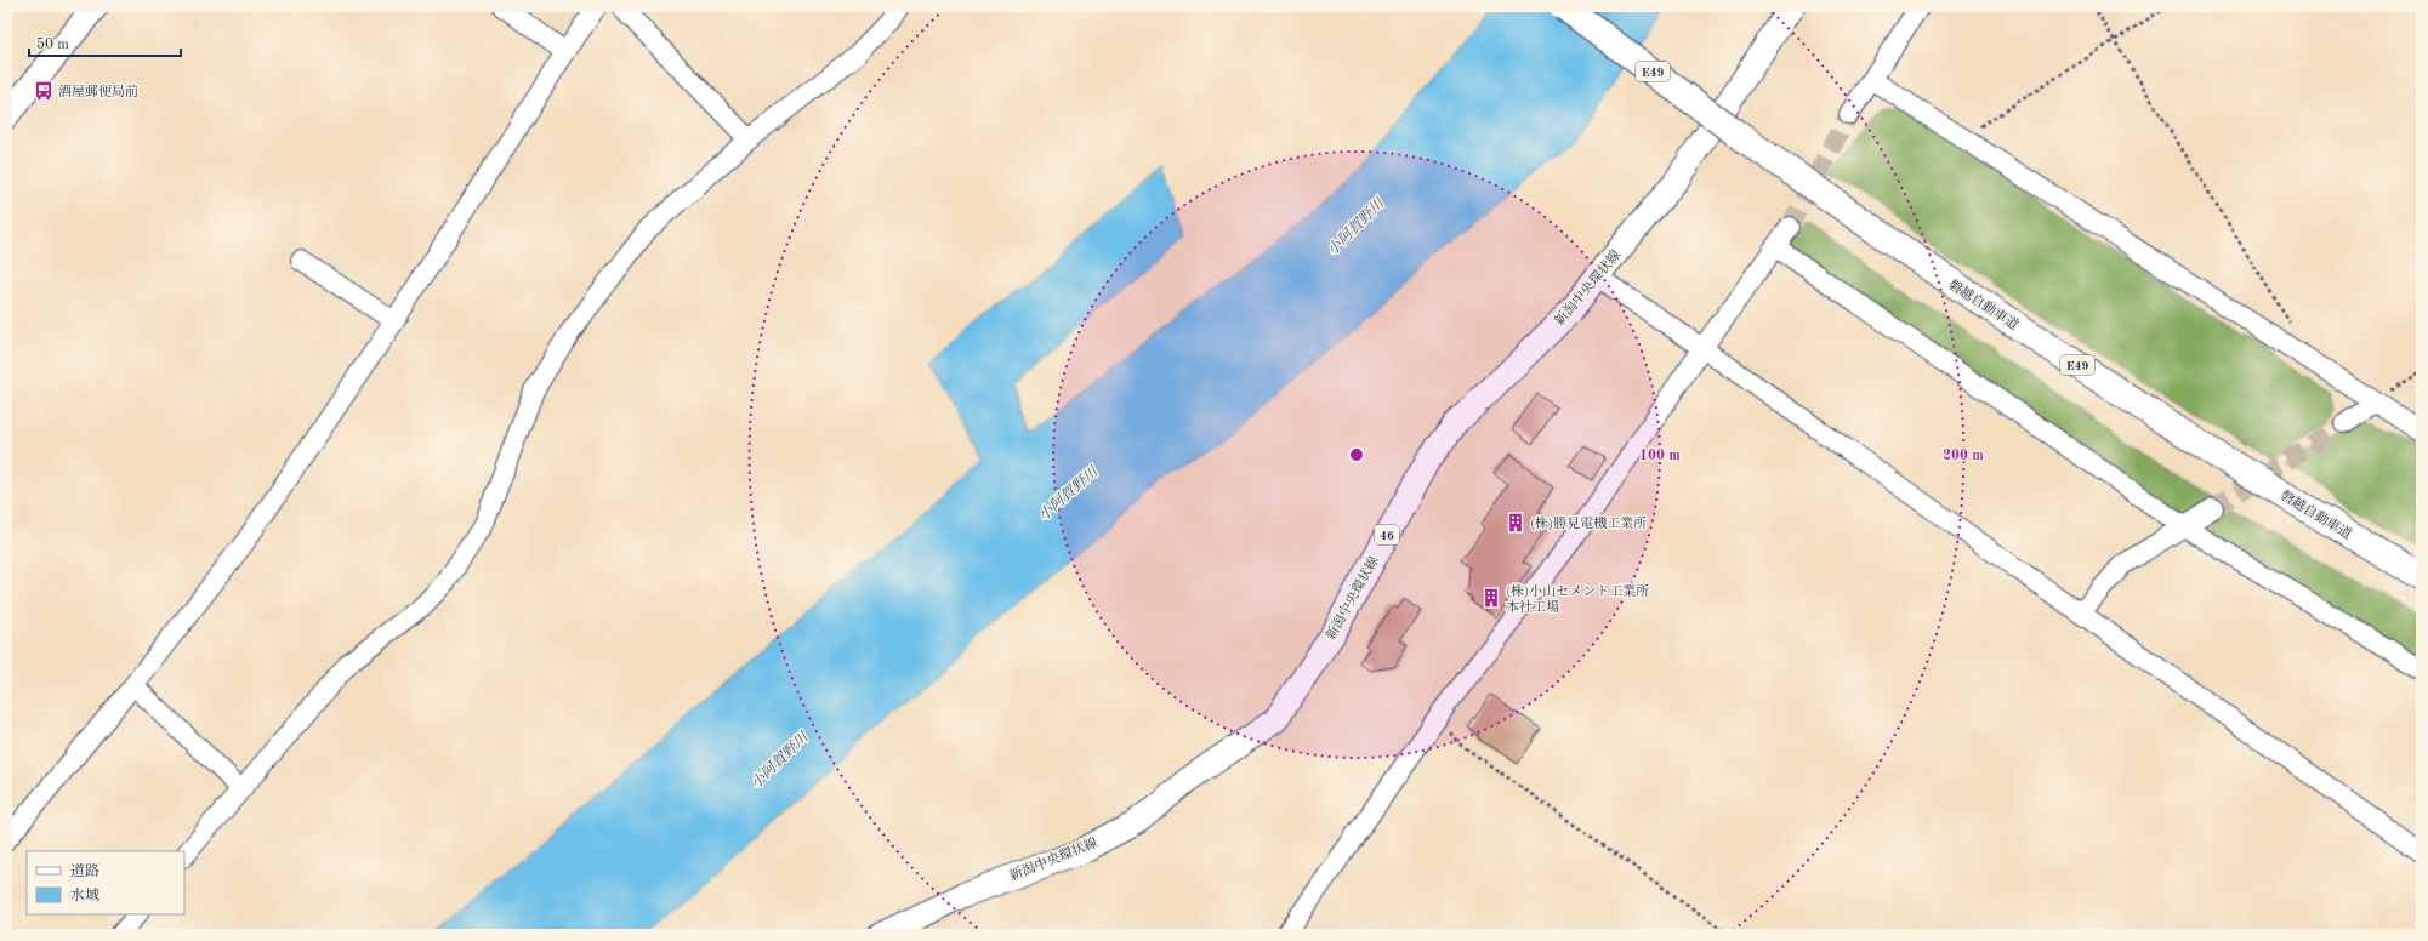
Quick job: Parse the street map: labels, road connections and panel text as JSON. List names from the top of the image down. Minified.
{"streets":{"highway":["E49","磐越自動車道"],"main road":["新潟中央環状線","46"]},"water":["小阿賀野川"],"places":{"bus stop":["酒屋郵便局前"],"building":["(株)勝見電機工業所","(株)小山セメント工業所 本社工場"]},"legend":["道路","水域"],"scale_bar":"50 m","rings":["100 m","200 m"]}
